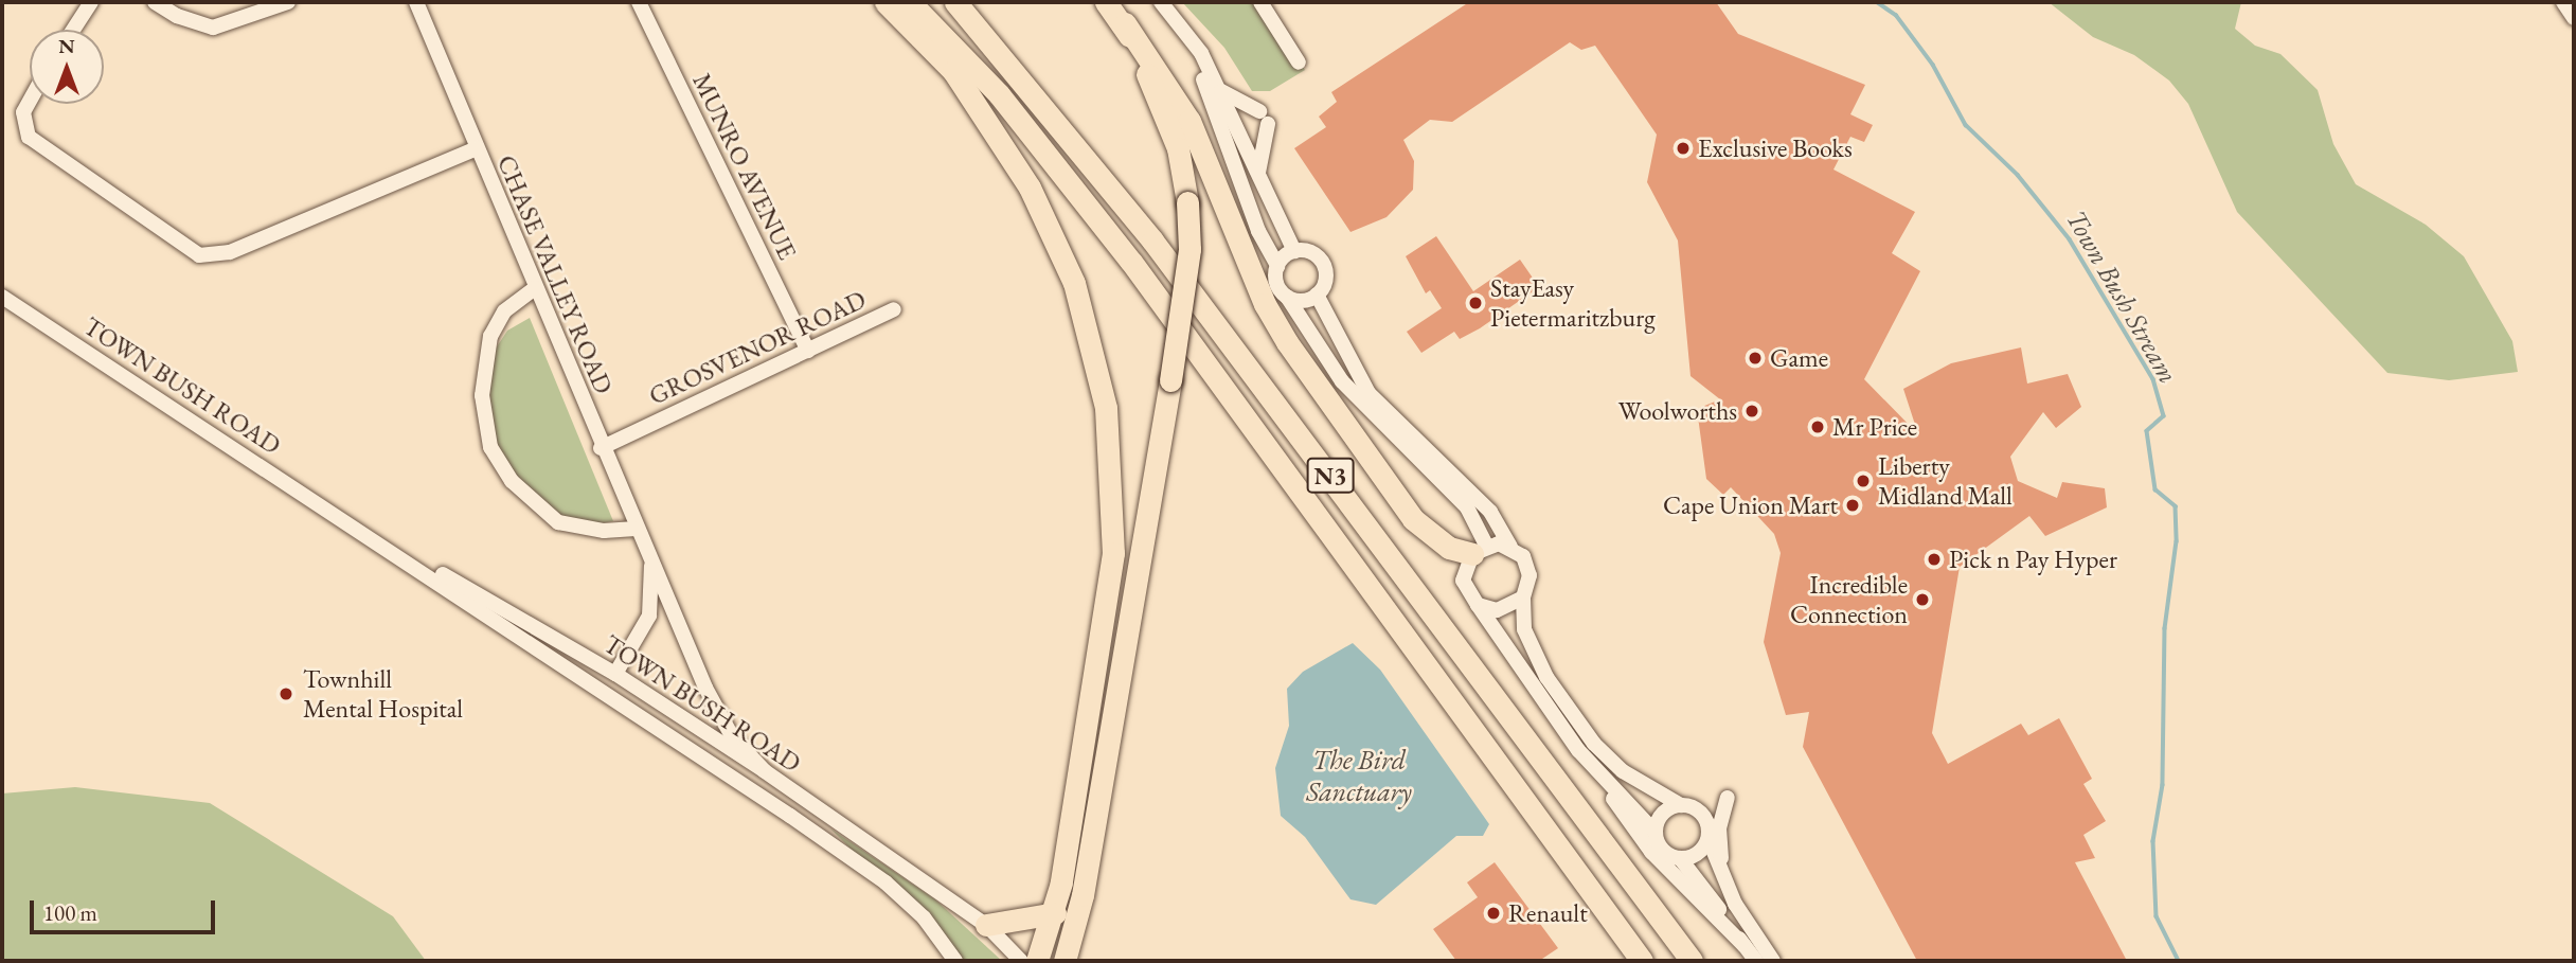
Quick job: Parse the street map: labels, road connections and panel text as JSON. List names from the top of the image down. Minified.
{"streets":{"highway":["N3"],"street":["MUNRO AVENUE","CHASE VALLEY ROAD","GROSVENOR ROAD","TOWN BUSH ROAD"]},"crossings":[["MUNRO AVENUE","GROSVENOR ROAD"],["CHASE VALLEY ROAD","GROSVENOR ROAD"],["CHASE VALLEY ROAD","TOWN BUSH ROAD"]],"water":["Town Bush Stream","The Bird Sanctuary"],"places":["Exclusive Books","StayEasy Pietermaritzburg","Game","Woolworths","Mr Price","Liberty Midland Mall","Cape Union Mart","Pick n Pay Hyper","Incredible Connection","Townhill Mental Hospital","Renault"],"scale_bar":"100 m","north":"top"}
